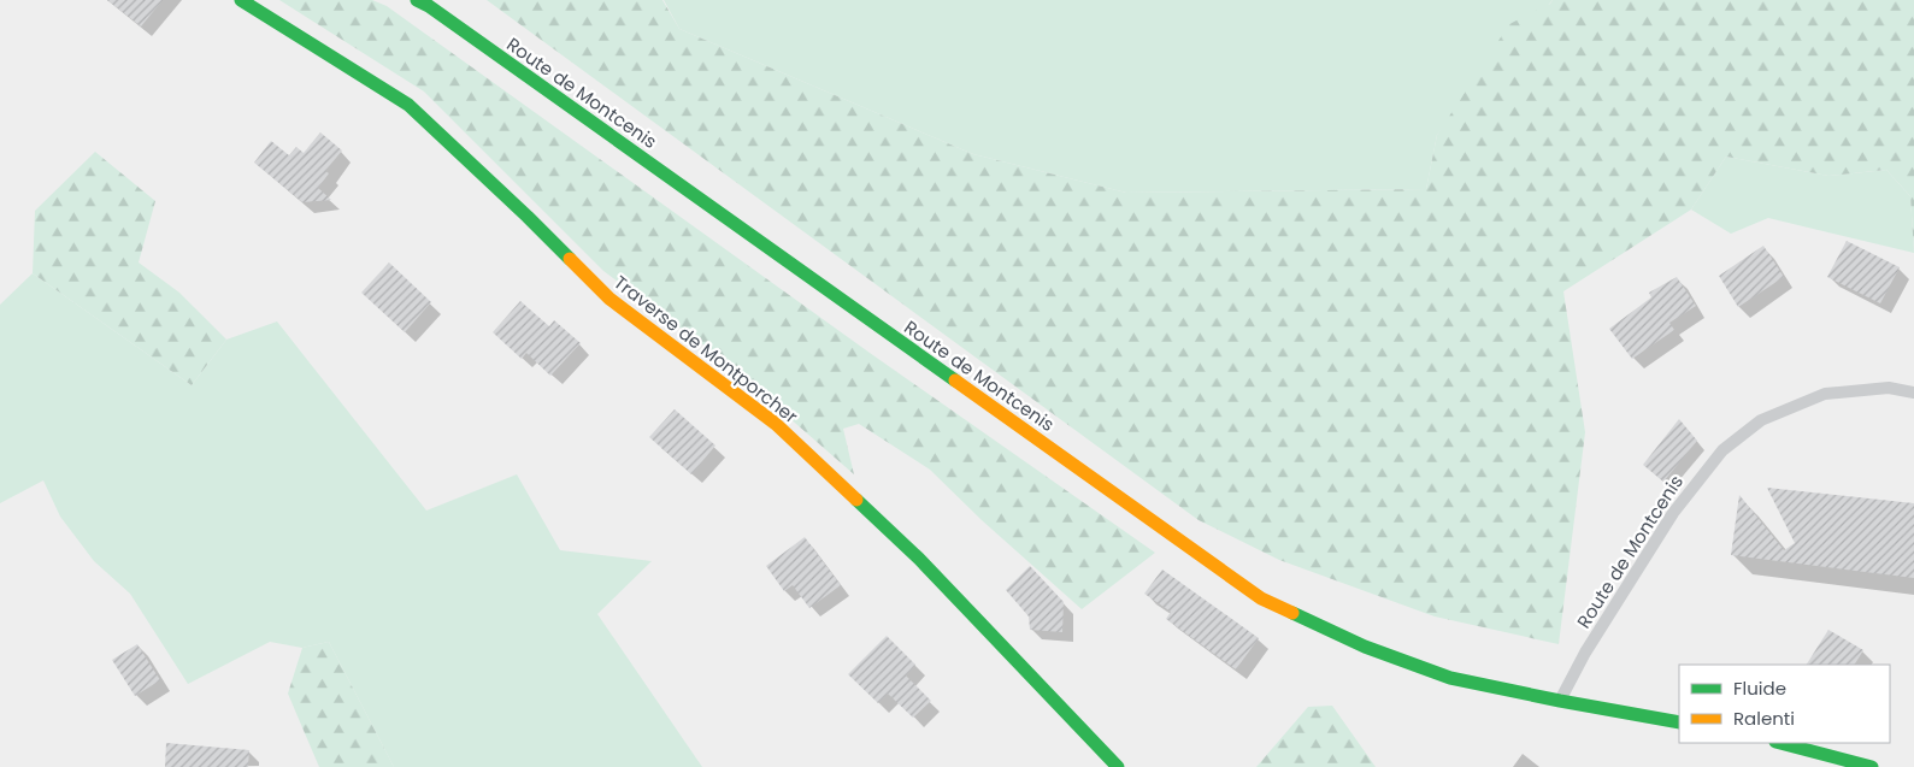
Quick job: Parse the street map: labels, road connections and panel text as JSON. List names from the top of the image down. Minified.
{"streets":{"main road":["Route de Montcenis","Traverse de Montporcher"]},"legend":["Fluide","Ralenti"]}
